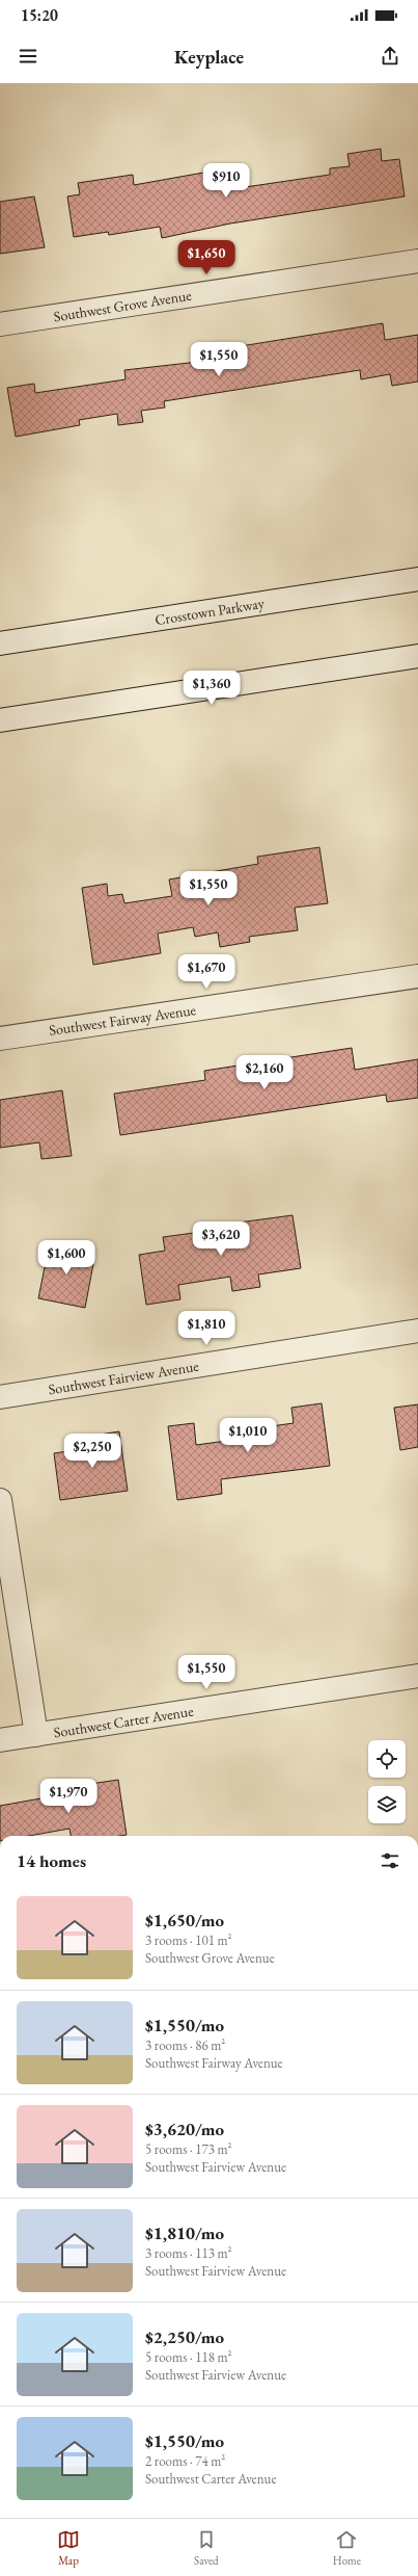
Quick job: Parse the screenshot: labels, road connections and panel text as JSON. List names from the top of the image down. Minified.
{"streets":{"street":["Southwest Grove Avenue","Crosstown Parkway","Southwest Fairway Avenue","Southwest Fairview Avenue","Southwest Carter Avenue"]},"page":{"status":"15:20","header":"Keyplace","price":["$910","$1,650","$1,550","$1,360","$1,550","$1,670","$2,160","$3,620","$1,600","$1,810","$1,010","$2,250","$1,550","$1,970"],"heading":"14 homes","list":[{"name":"$1,650/mo","note":"3 rooms · 101 m² · Southwest Grove Avenue"},{"name":"$1,550/mo","note":"3 rooms · 86 m² · Southwest Fairway Avenue"},{"name":"$3,620/mo","note":"5 rooms · 173 m² · Southwest Fairview Avenue"},{"name":"$1,810/mo","note":"3 rooms · 113 m² · Southwest Fairview Avenue"},{"name":"$2,250/mo","note":"5 rooms · 118 m² · Southwest Fairview Avenue"},{"name":"$1,550/mo","note":"2 rooms · 74 m² · Southwest Carter Avenue"}],"tabs":["Map","Saved","Home"]}}
